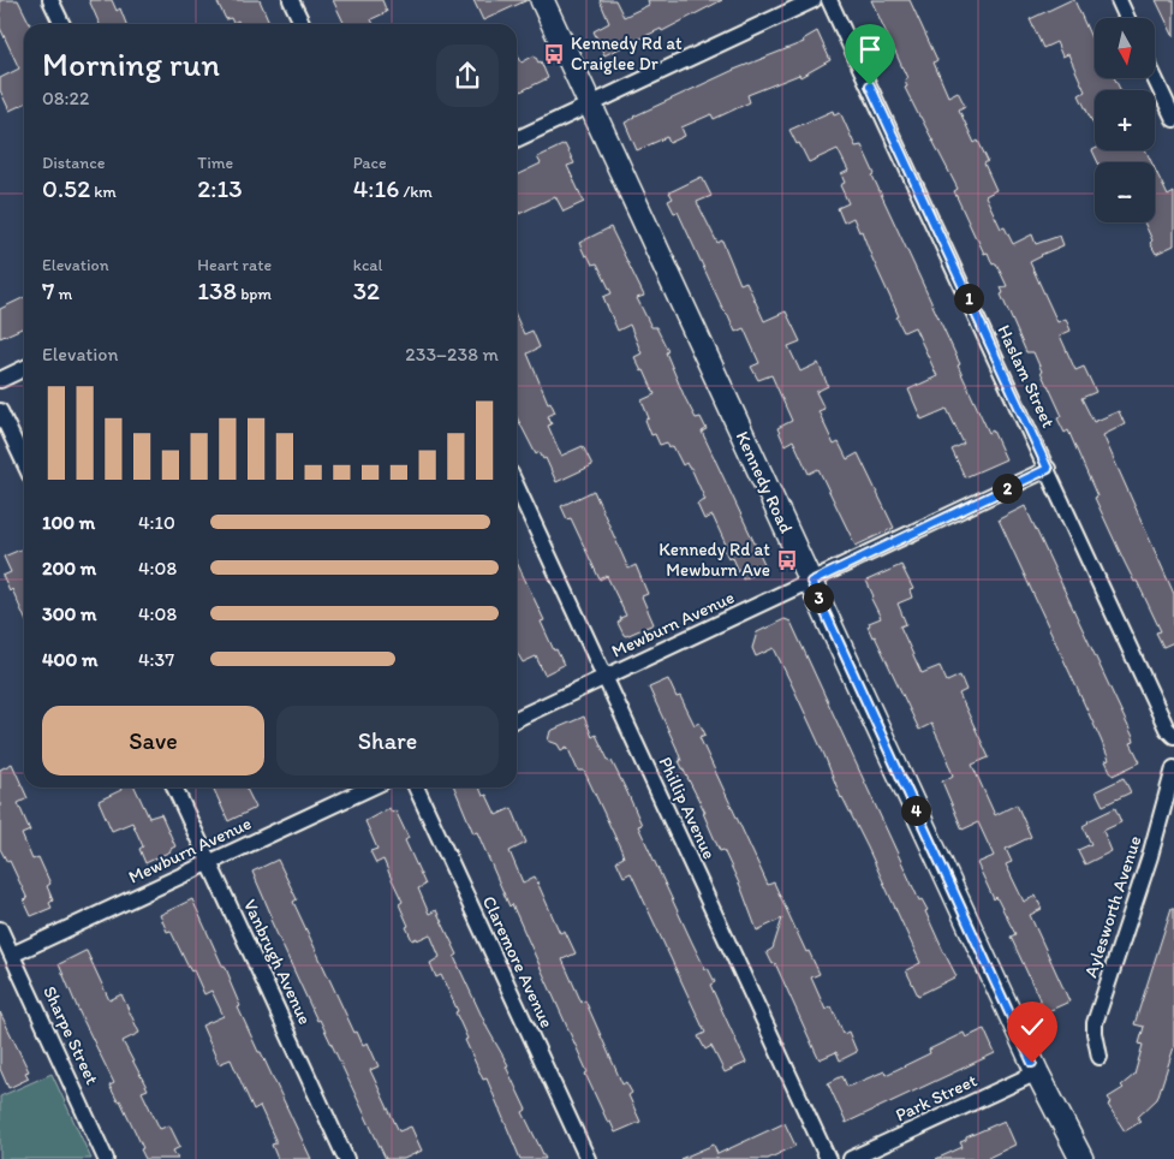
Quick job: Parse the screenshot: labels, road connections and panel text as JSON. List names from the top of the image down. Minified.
{"streets":{"street":["Haslam Street","Kennedy Road","Mewburn Avenue","Phillip Avenue","Aylesworth Avenue","Vanbrugh Avenue","Claremore Avenue","Sharpe Street","Park Street"]},"crossings":[["Haslam Street","Mewburn Avenue"],["Kennedy Road","Mewburn Avenue"],["Kennedy Road","Park Street"],["Mewburn Avenue","Phillip Avenue"],["Mewburn Avenue","Vanbrugh Avenue"],["Mewburn Avenue","Sharpe Street"]],"places":{"bus stop":["Kennedy Rd at Craiglee Dr","Kennedy Rd at Mewburn Ave"]},"north":"bottom","page":{"map_buttons":["+","−"],"heading":["Morning run","08:22"],"stats":[["Distance","0.52 km"],["Time","2:13"],["Pace","4:16 /km"],["Elevation","7 m"],["Heart rate","138 bpm"],["kcal","32"]],"pins":["1","2","3","4"],"chart":["Elevation","233–238 m"],"list":[{"name":"100 m","note":"4:10"},{"name":"200 m","note":"4:08"},{"name":"300 m","note":"4:08"},{"name":"400 m","note":"4:37"}],"buttons":["Save","Share"]}}
